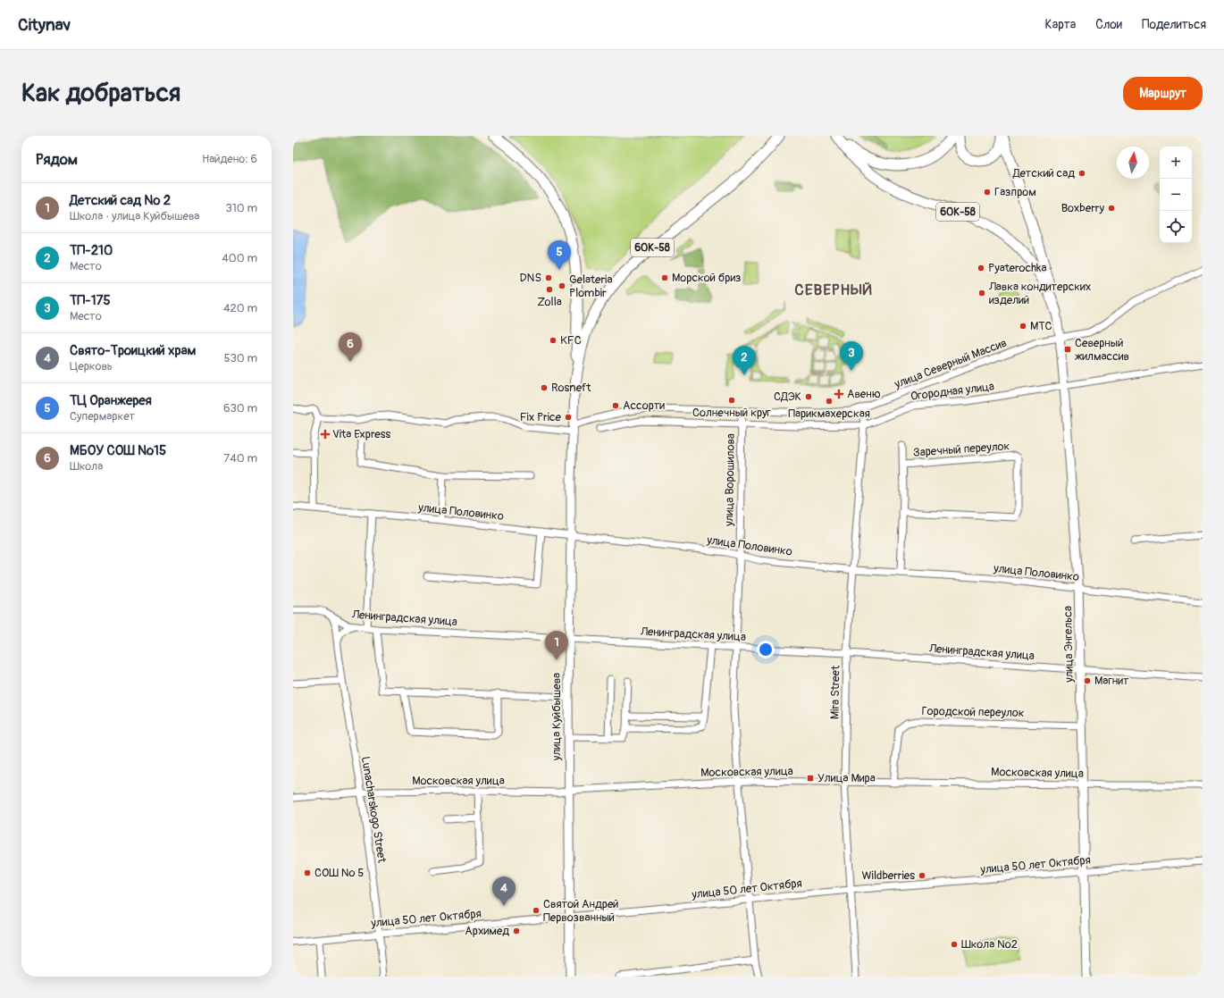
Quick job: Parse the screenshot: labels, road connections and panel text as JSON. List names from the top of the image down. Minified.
{"streets":{"highway":["60К-58"],"main road":["улица Энгельса","улица Куйбышева"],"street":["улица Северный Массив","Огородная улица","Заречный переулок","улица Ворошилова","улица Половинко","Ленинградская улица","Mira Street","Городской переулок","Московская улица","Lunacharskogo Street","улица 50 лет Октября"]},"crossings":[["60К-58","улица Энгельса"],["60К-58","улица Куйбышева"],["улица Северный Массив","улица Ворошилова"],["улица Северный Массив","улица Энгельса"],["улица Северный Массив","Mira Street"],["улица Северный Массив","улица Куйбышева"],["Огородная улица","улица Ворошилова"],["Огородная улица","улица Энгельса"],["Огородная улица","Mira Street"],["Заречный переулок","улица Половинко"],["улица Ворошилова","улица Половинко"],["улица Ворошилова","Ленинградская улица"],["улица Ворошилова","Московская улица"],["улица Ворошилова","улица 50 лет Октября"],["улица Половинко","улица Энгельса"],["улица Половинко","Mira Street"],["улица Половинко","улица Куйбышева"],["Ленинградская улица","улица Энгельса"],["Ленинградская улица","Mira Street"],["Ленинградская улица","улица Куйбышева"],["Ленинградская улица","Lunacharskogo Street"],["улица Энгельса","Городской переулок"],["улица Энгельса","Московская улица"],["улица Энгельса","улица 50 лет Октября"],["Mira Street","Московская улица"],["Mira Street","улица 50 лет Октября"],["Городской переулок","Московская улица"],["улица Куйбышева","Московская улица"],["улица Куйбышева","улица 50 лет Октября"],["Московская улица","Lunacharskogo Street"],["Lunacharskogo Street","улица 50 лет Октября"]],"districts":["СЕВЕРНЫЙ"],"places":{"other":["Детский сад","Газпром","Boxberry","Pyaterochka","DNS","Морской бриз","Gelateria Plombir","Zolla","Лавка кондитерских изделий","МТС","KFC","Rosneft","СДЭК","Солнечный круг","Парикмахерская","Ассорти","Fix Price","Магнит","СОШ № 5","Wildberries","Святой Андрей Первозванный","Архимед","Школа №2"],"transit":["Северный жилмассив","Улица Мира"],"health":["Авеню","Vita Express"]},"north":"top","page":{"header":"Citynav","nav":["Карта","Слои","Поделиться"],"buttons":"Маршрут","title":"Как добраться","heading":["Рядом","Найдено: 6"],"map_buttons":["+","−"],"list":[{"mark":"1","name":"Детский сад № 2","note":"Школа · улица Куйбышева","value":"310 m"},{"mark":"2","name":"ТП-210","note":"Место","value":"400 m"},{"mark":"3","name":"ТП-175","note":"Место","value":"420 m"},{"mark":"4","name":"Свято-Троицкий храм","note":"Церковь","value":"530 m"},{"mark":"5","name":"ТЦ Оранжерея","note":"Супермаркет","value":"630 m"},{"mark":"6","name":"МБОУ СОШ №15","note":"Школа","value":"740 m"}],"pins":["5","6","3","2","1","4"]}}
